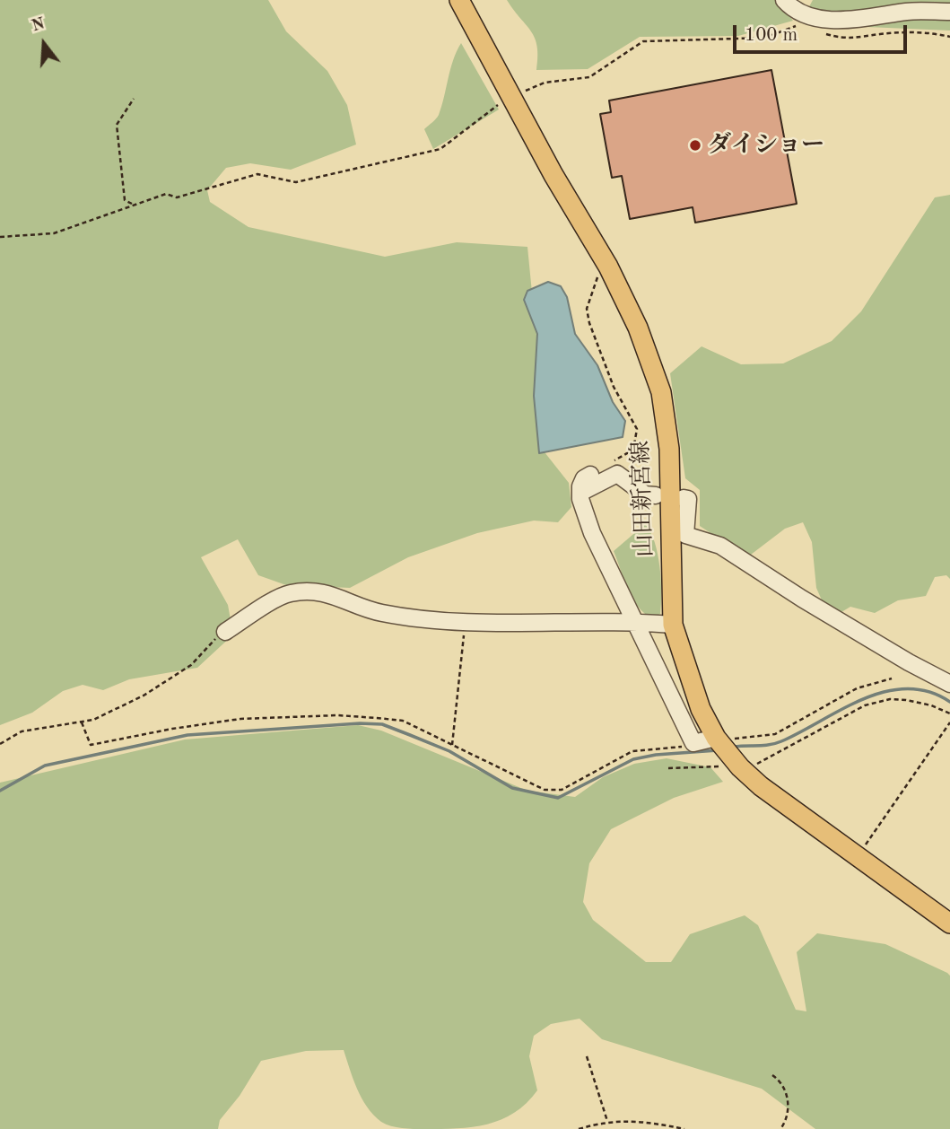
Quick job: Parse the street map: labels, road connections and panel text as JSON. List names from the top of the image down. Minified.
{"streets":{"main road":["山田新宮線"]},"places":["ダイショー"],"scale_bar":"100 m","north":"top"}
